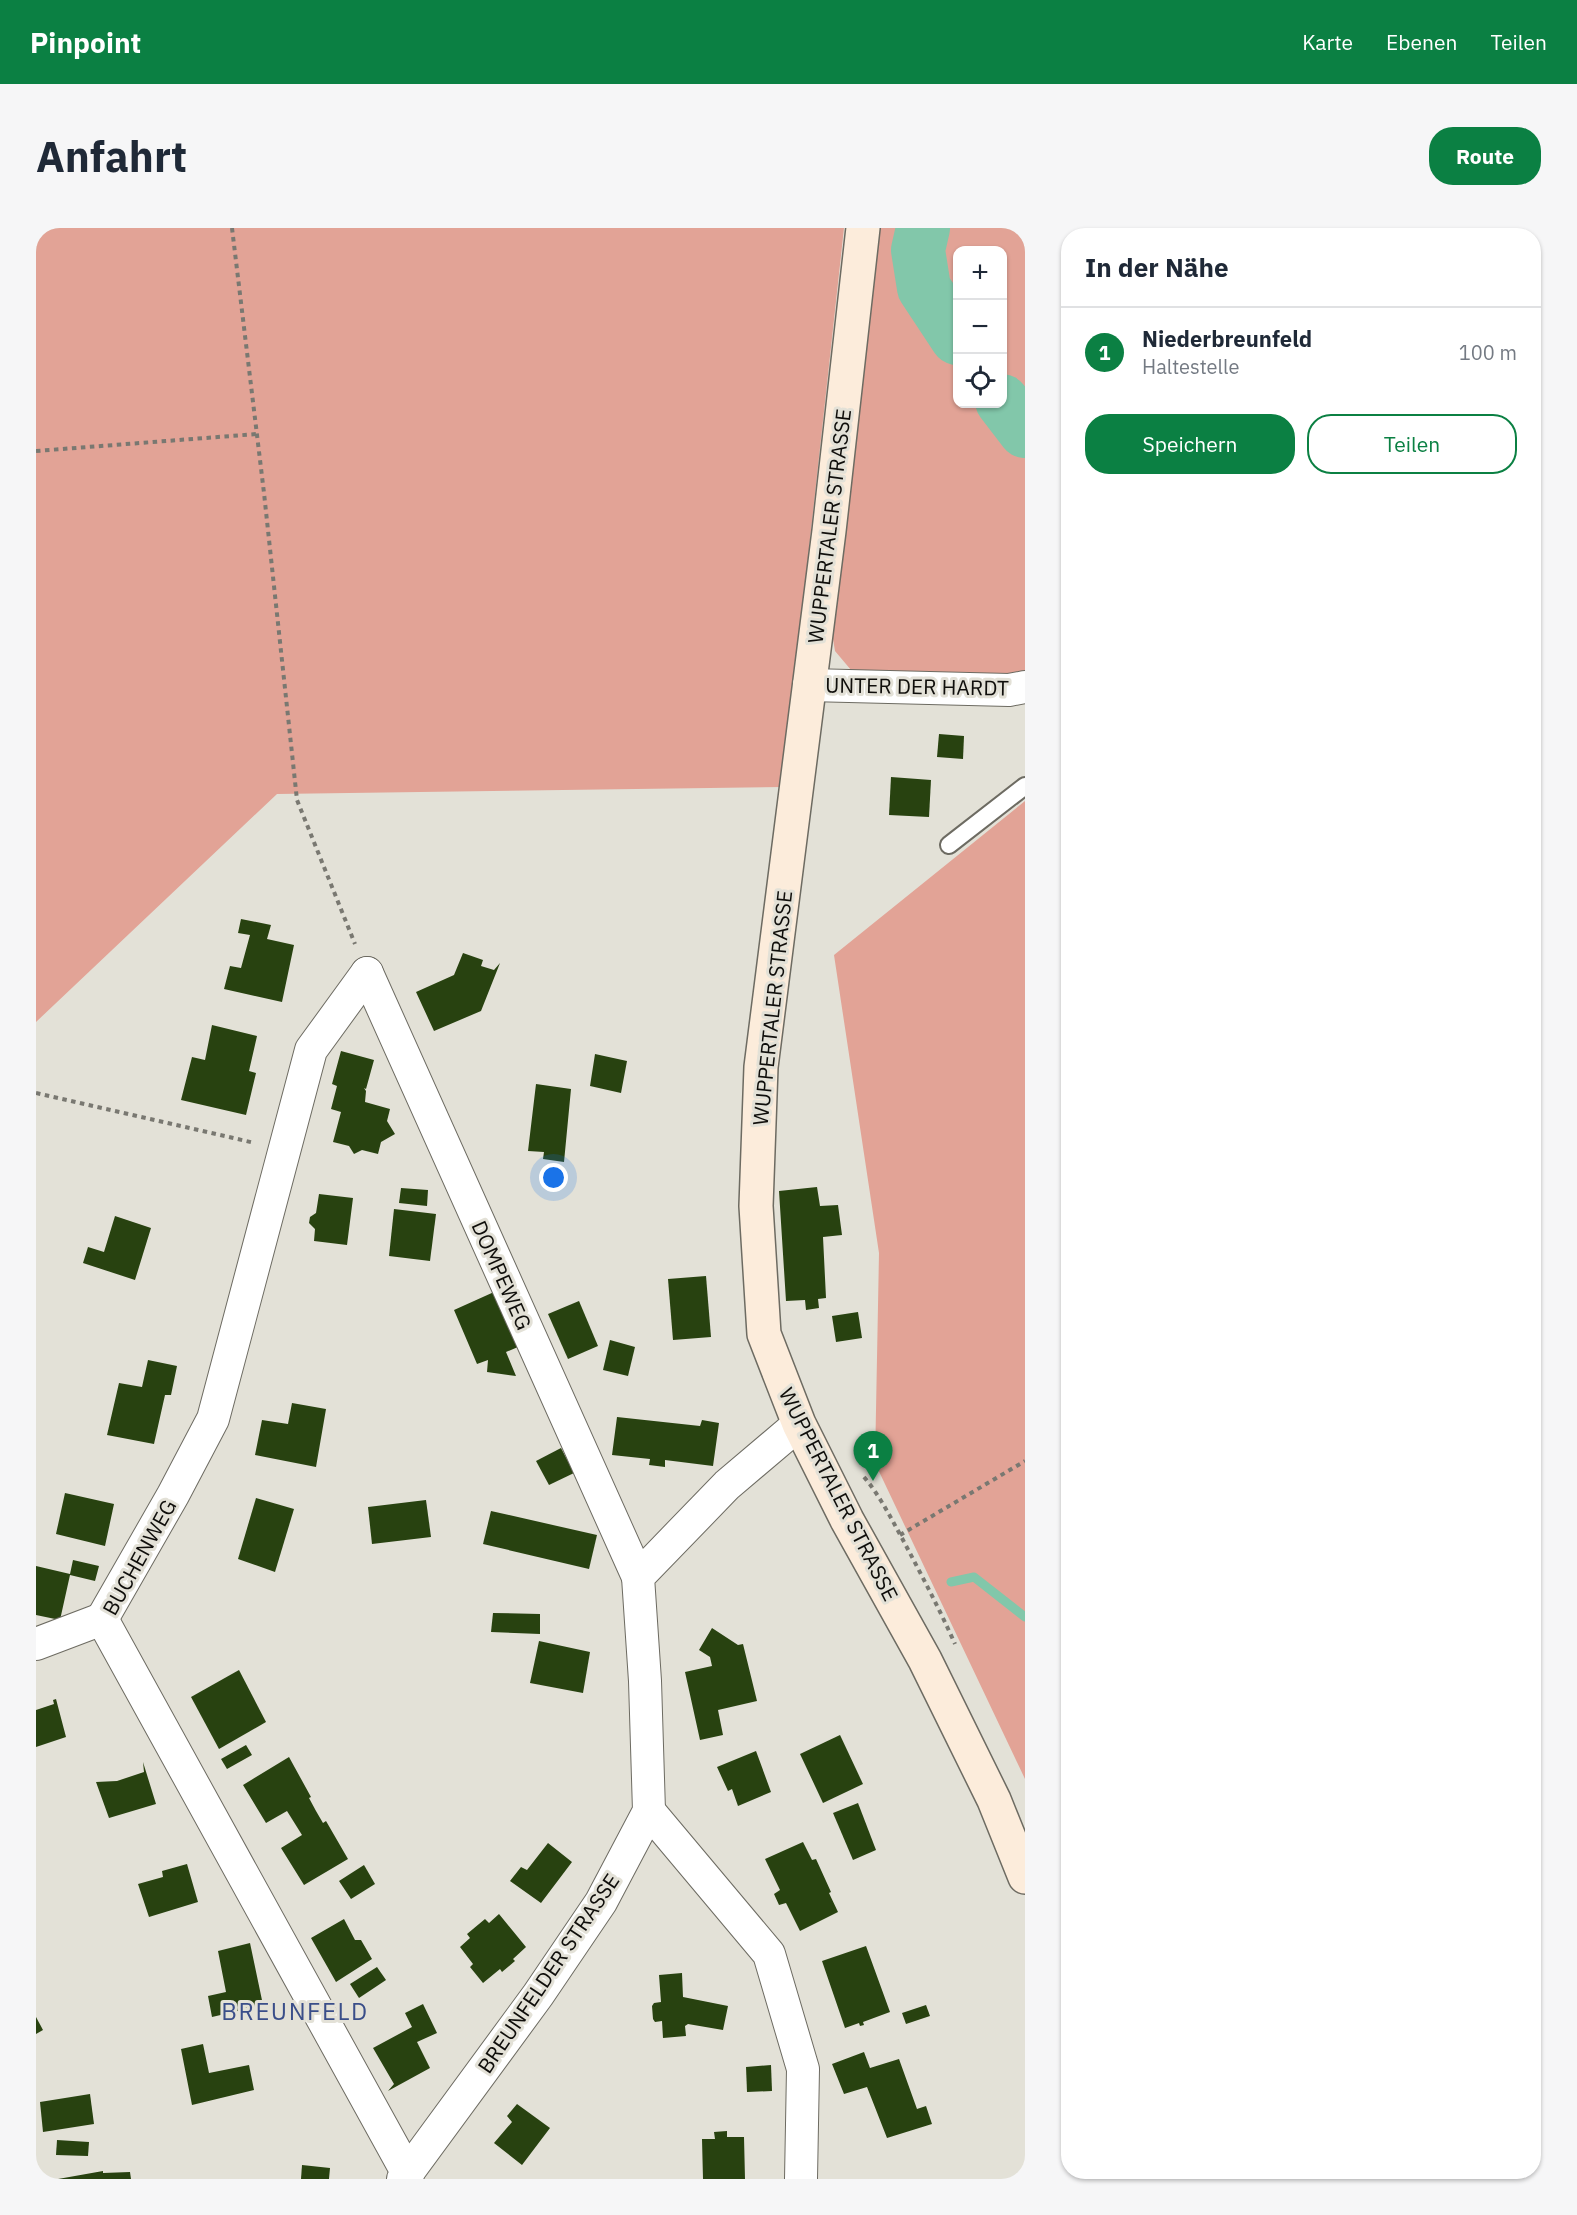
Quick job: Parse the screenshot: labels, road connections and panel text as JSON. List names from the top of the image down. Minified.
{"streets":{"main road":["WUPPERTALER STRASSE"],"street":["UNTER DER HARDT","DOMPEWEG","BUCHENWEG","BREUNFELDER STRASSE"]},"crossings":[["WUPPERTALER STRASSE","UNTER DER HARDT"],["DOMPEWEG","BUCHENWEG"],["DOMPEWEG","BREUNFELDER STRASSE"],["BUCHENWEG","BREUNFELDER STRASSE"]],"districts":["BREUNFELD"],"page":{"header":"Pinpoint","nav":["Karte","Ebenen","Teilen"],"buttons":["Route",["Speichern","Teilen"]],"title":"Anfahrt","heading":"In der Nähe","map_buttons":["+","−"],"list":[{"mark":"1","name":"Niederbreunfeld","note":"Haltestelle","value":"100 m"}],"pins":"1"}}
